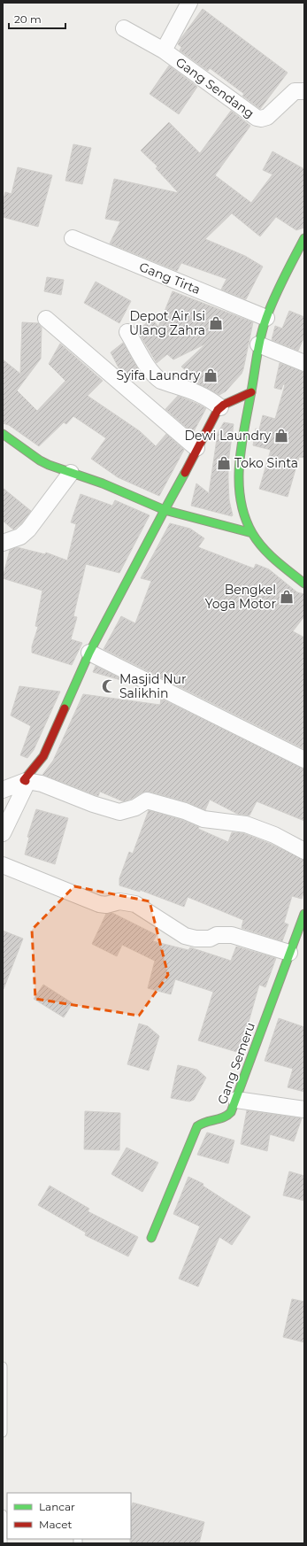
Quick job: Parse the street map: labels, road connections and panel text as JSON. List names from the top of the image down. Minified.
{"streets":{"street":["Gang Sendang","Gang Tirta","Gang Semeru"]},"places":{"shop":["Depot Air Isi Ulang Zahra","Syifa Laundry","Dewi Laundry","Toko Sinta","Bengkel Yoga Motor"],"mosque":["Masjid Nur Salikhin"]},"legend":["Lancar","Macet"],"scale_bar":"20 m"}
